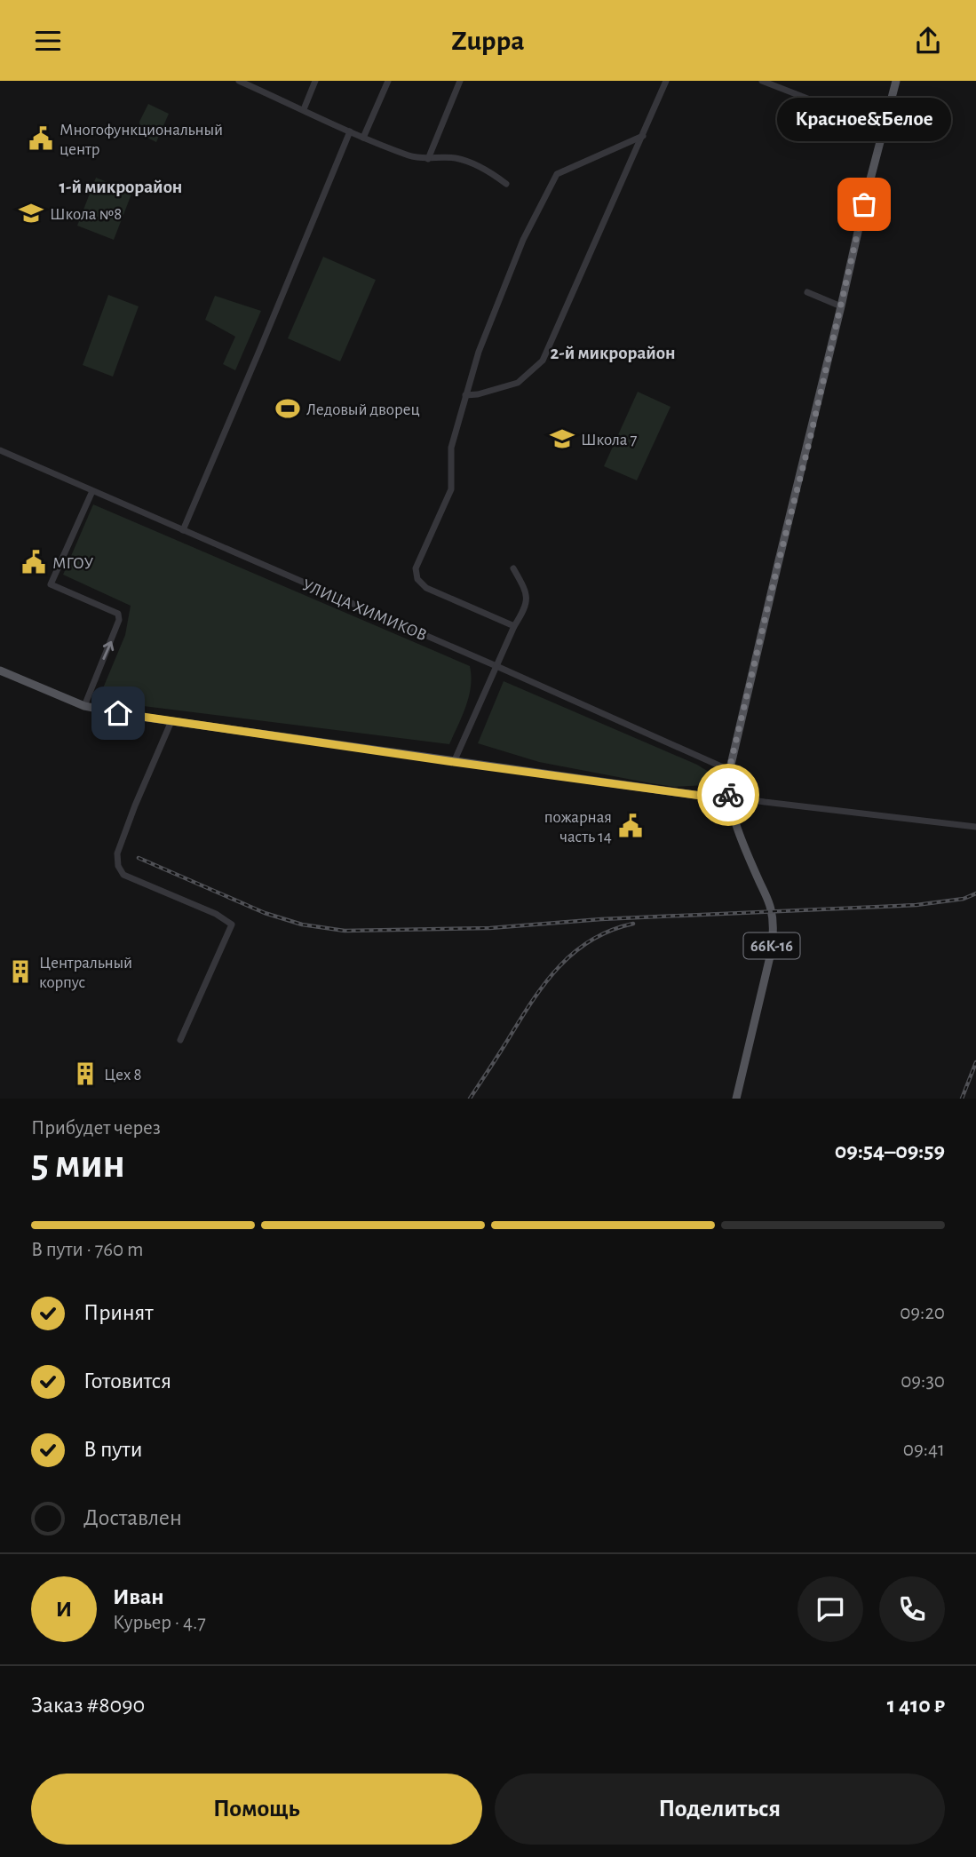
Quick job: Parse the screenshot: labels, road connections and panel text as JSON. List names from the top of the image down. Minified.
{"streets":{"main road":["66К-16"],"street":["УЛИЦА ХИМИКОВ"]},"crossings":[["УЛИЦА ХИМИКОВ","66К-16"]],"districts":["1-й микрорайон","2-й микрорайон"],"places":{"public building":["Многофункциональный центр","МГОУ","пожарная часть 14"],"other":["Красное&Белое"],"school or university":["Школа №8","Школа 7"],"sports":["Ледовый дворец"],"building":["Центральный корпус","Цех 8"]},"page":{"header":"Zuppa","bubble":"Красное&Белое","heading":["5 мин","Прибудет через","09:54–09:59"],"panel":["Иван","Курьер · 4.7","Заказ #8090","1 410 ₽"],"bar":"В пути · 760 m","list":[["Принят","09:20"],["Готовится","09:30"],["В пути","09:41"],"Доставлен"],"round":"И","buttons":["Помощь","Поделиться"]}}
